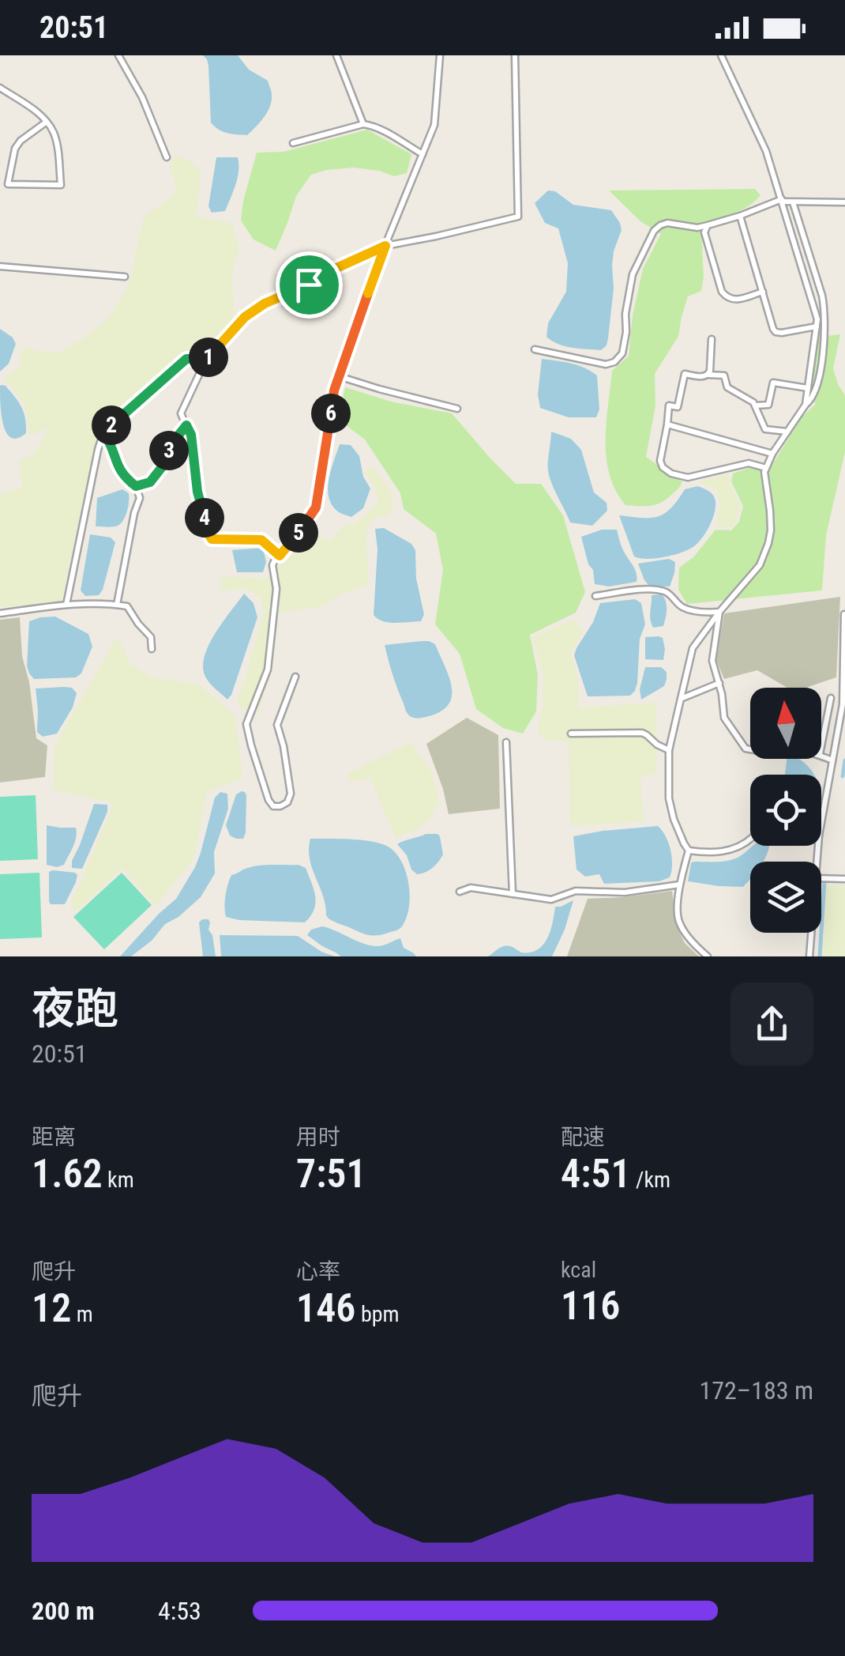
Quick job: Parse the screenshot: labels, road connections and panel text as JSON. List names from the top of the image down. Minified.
{"north":"top","page":{"status":"20:51","pins":["1","6","2","3","4","5"],"heading":["夜跑","20:51"],"stats":[["距离","1.62 km"],["用时","7:51"],["配速","4:51 /km"],["爬升","12 m"],["心率","146 bpm"],["kcal","116"]],"chart":["爬升","172–183 m"],"list":[{"name":"200 m","note":"4:53"}]}}
